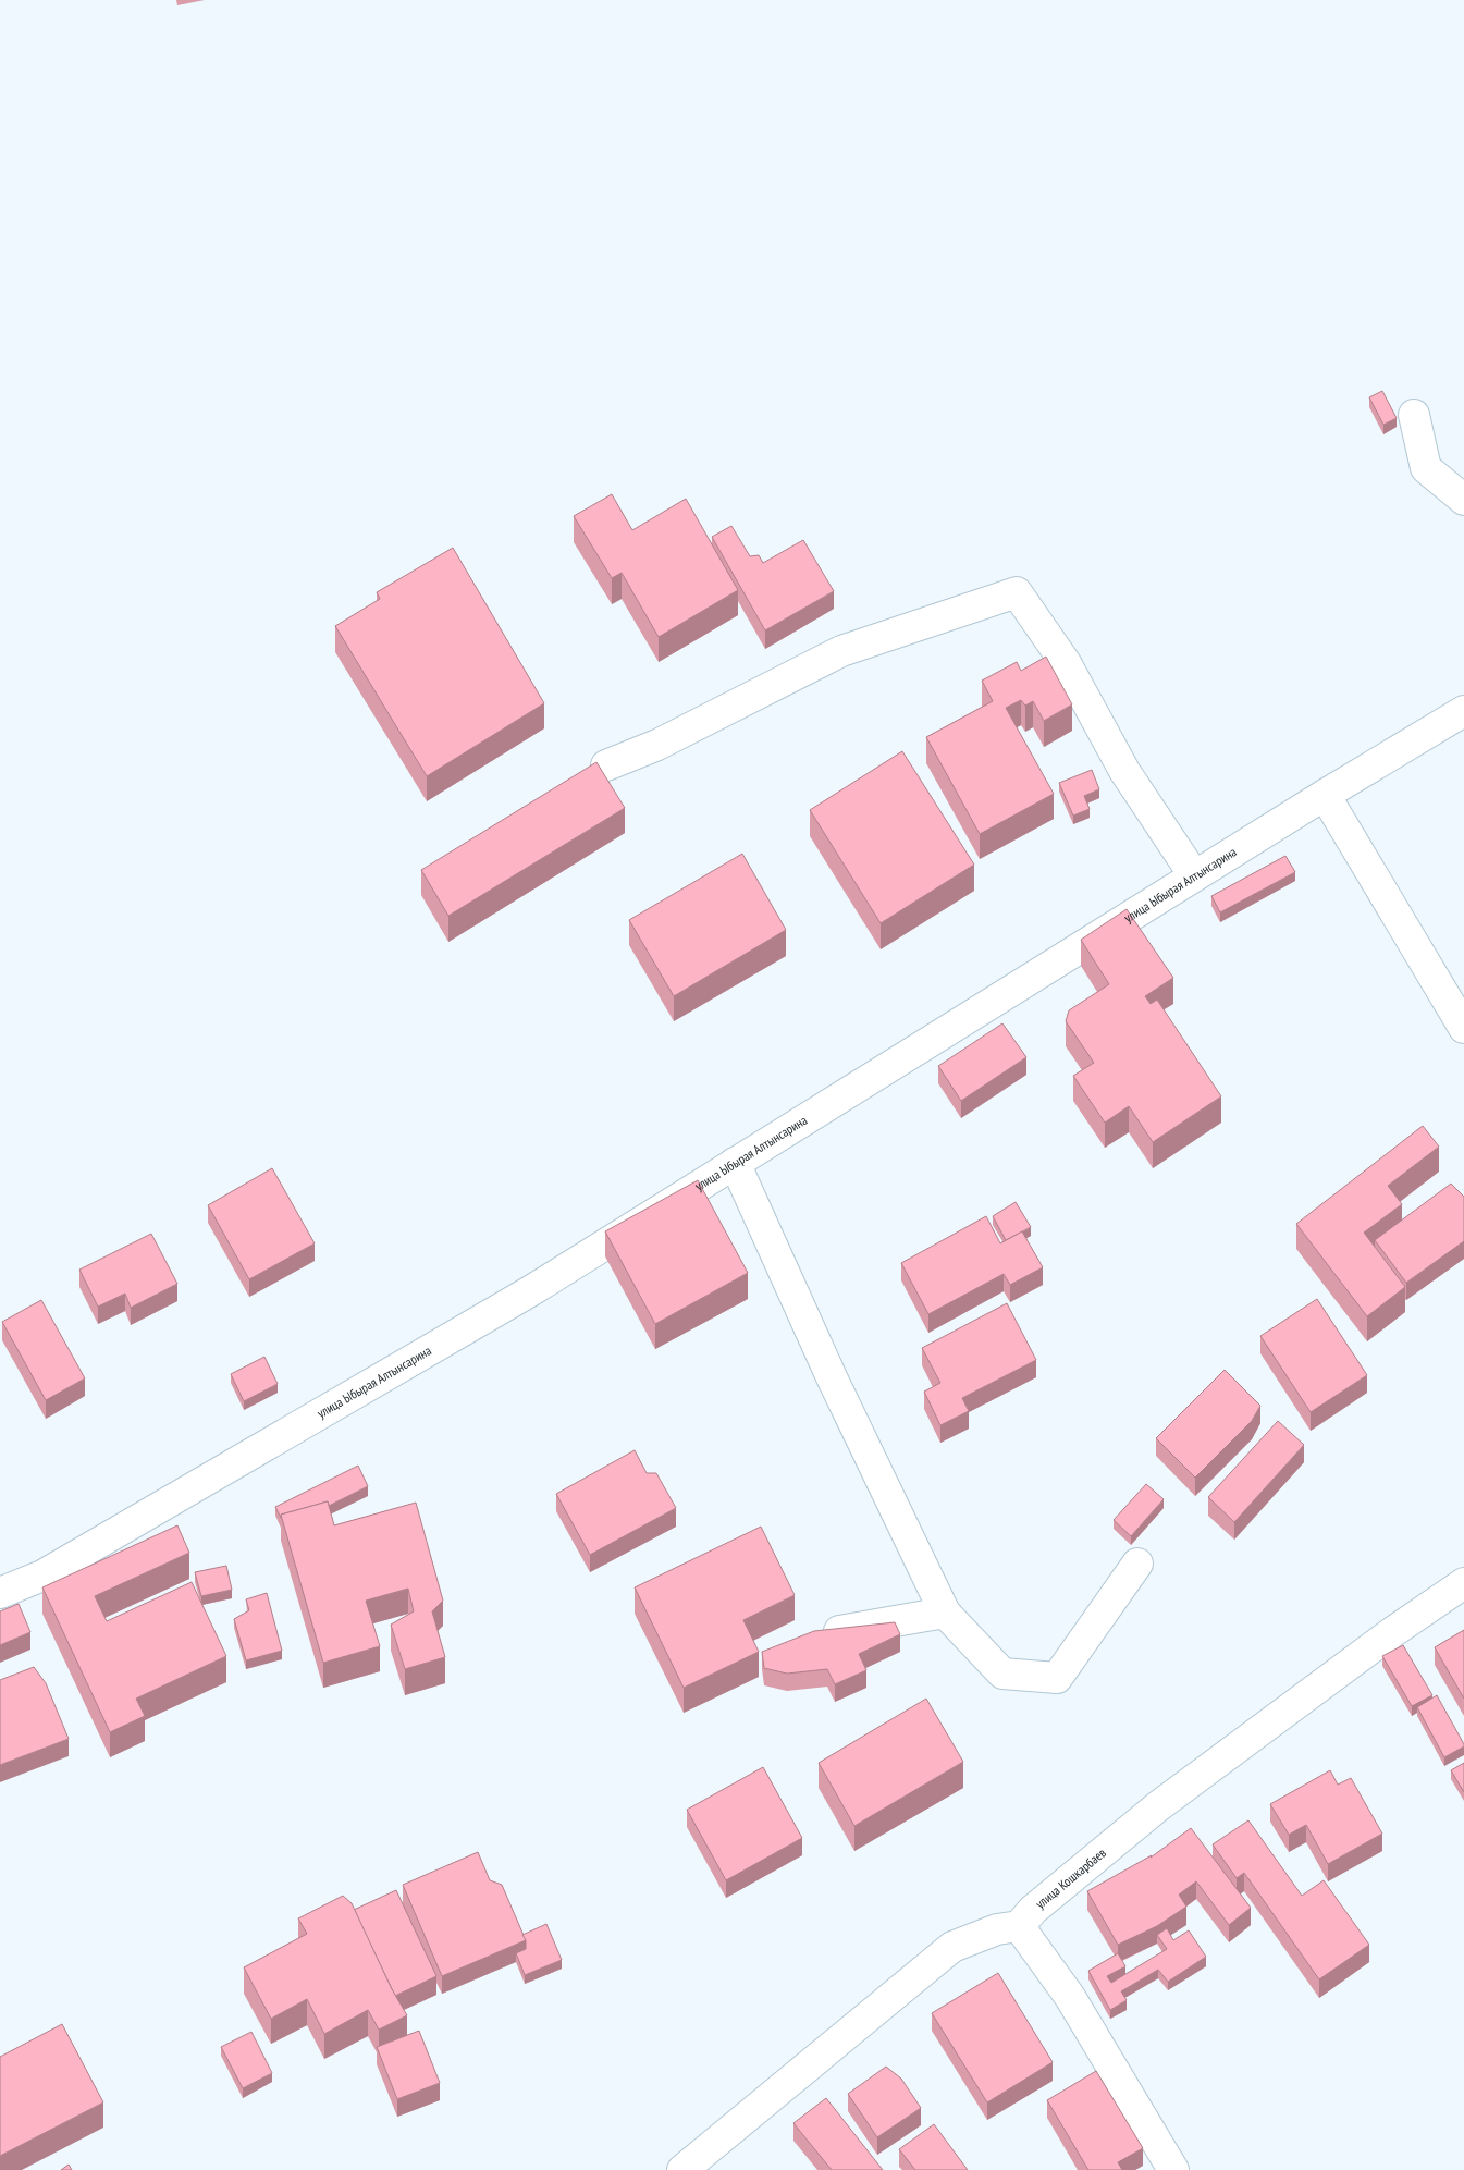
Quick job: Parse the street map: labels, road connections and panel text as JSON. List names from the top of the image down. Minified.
{"streets":{"street":["улица Ыбырая Алтынсарина","улица Кошкарбаев"]}}
